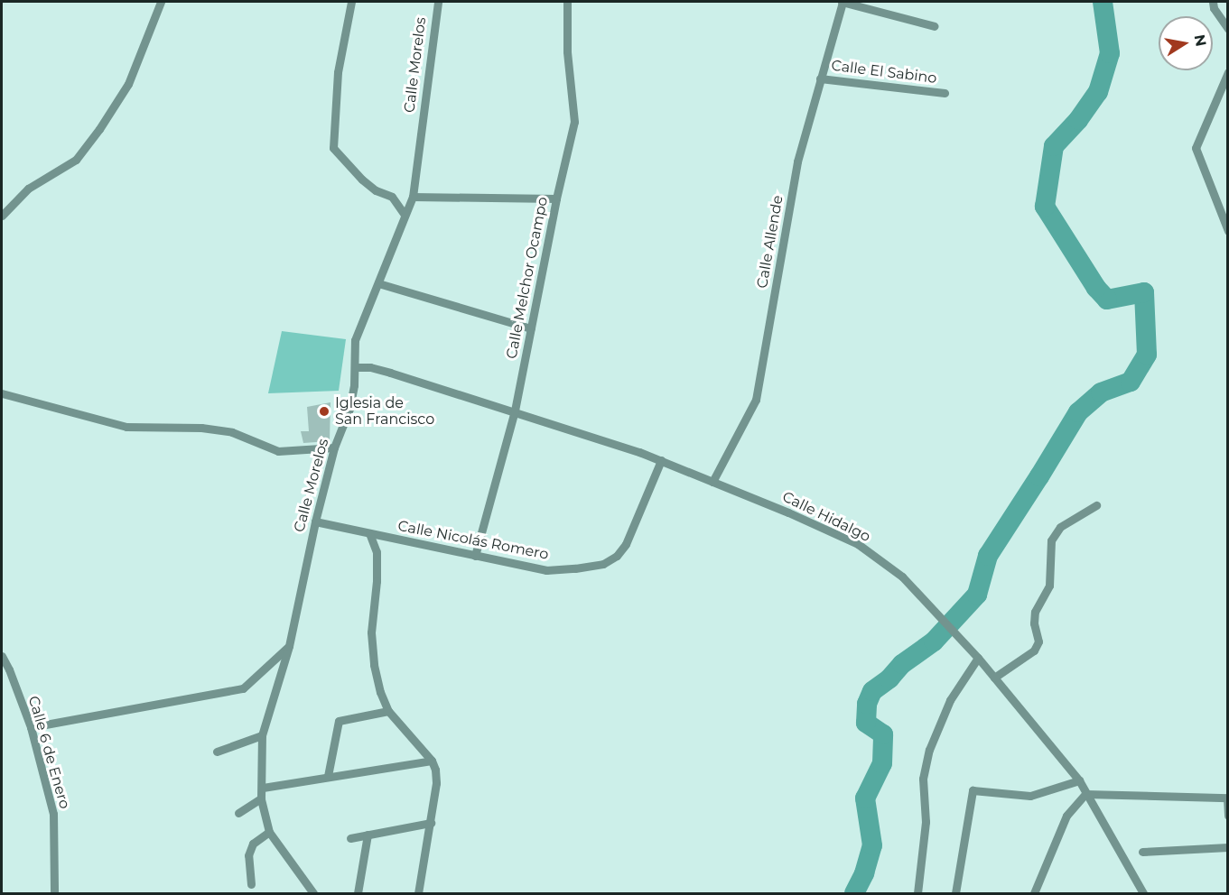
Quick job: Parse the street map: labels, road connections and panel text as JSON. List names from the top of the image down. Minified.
{"streets":{"street":["Calle Morelos","Calle El Sabino","Calle Allende","Calle Melchor Ocampo","Calle Hidalgo","Calle Nicolás Romero","Calle 6 de Enero"]},"crossings":[["Calle Morelos","Calle Hidalgo"],["Calle Morelos","Calle Nicolás Romero"],["Calle El Sabino","Calle Allende"],["Calle Allende","Calle Hidalgo"],["Calle Melchor Ocampo","Calle Hidalgo"],["Calle Melchor Ocampo","Calle Nicolás Romero"],["Calle Hidalgo","Calle Nicolás Romero"]],"places":["Iglesia de San Francisco"],"north":"right"}
